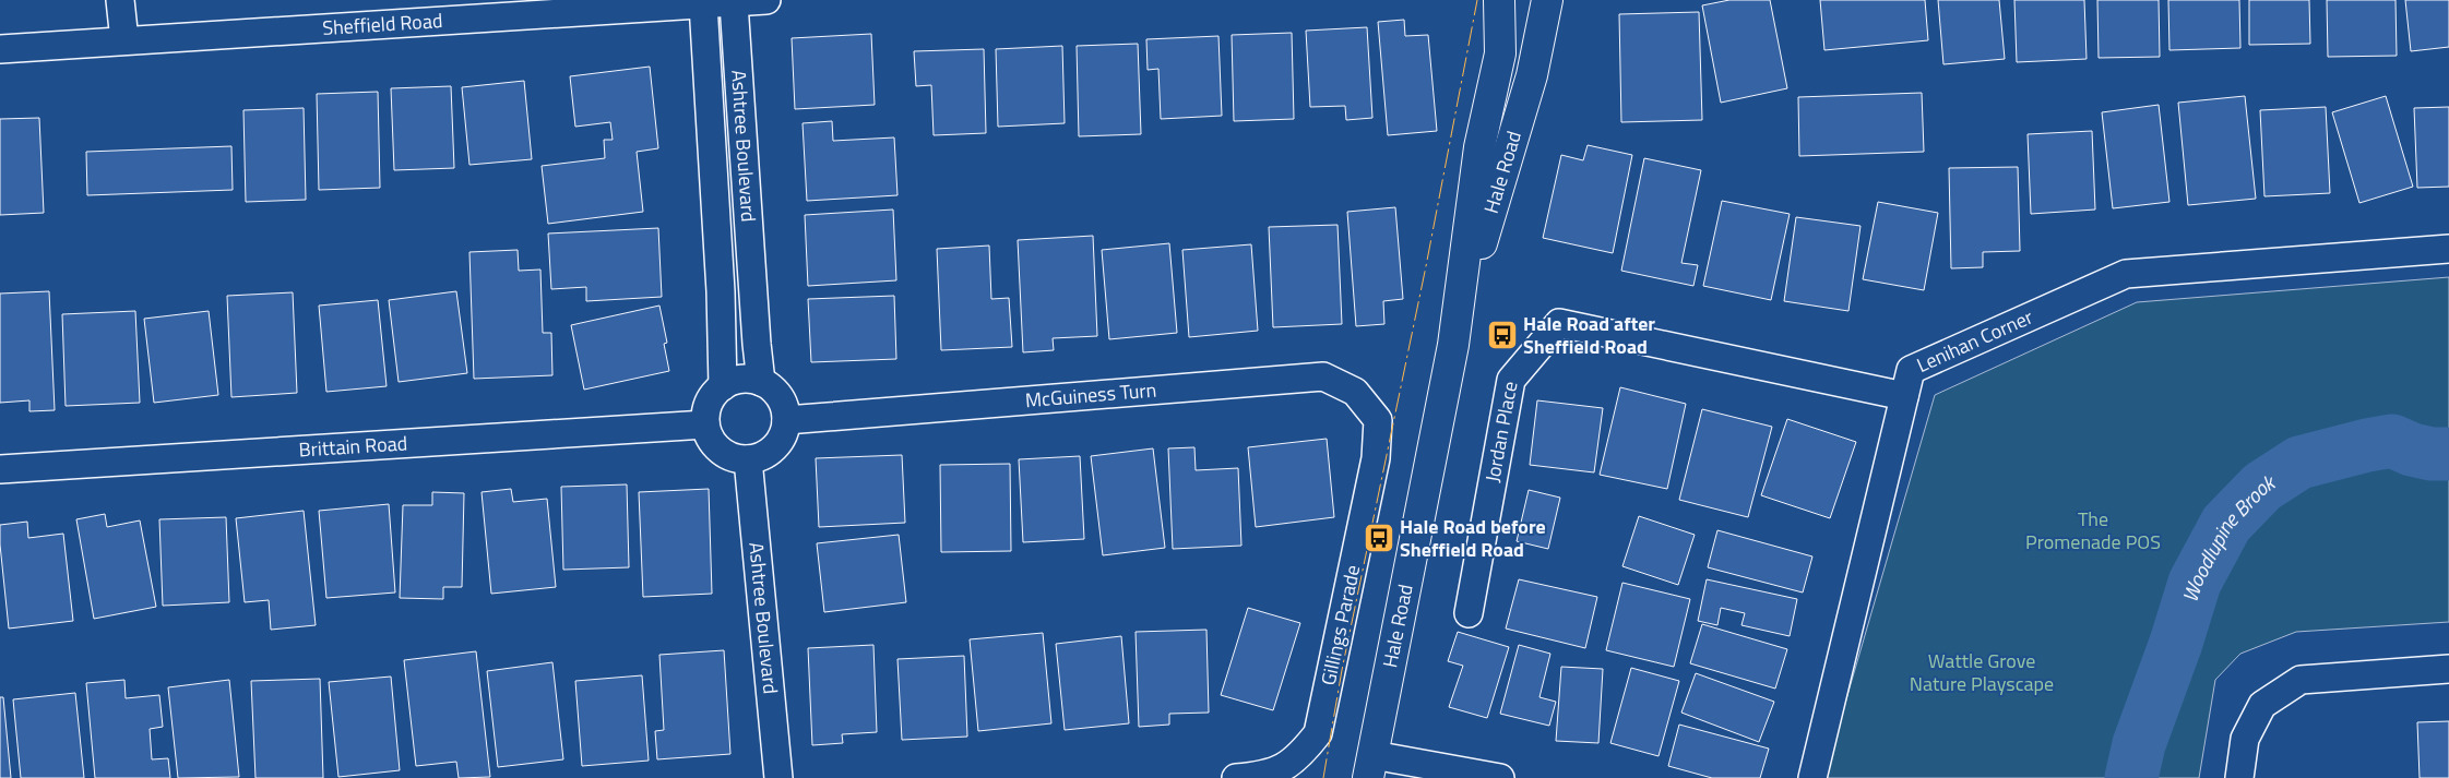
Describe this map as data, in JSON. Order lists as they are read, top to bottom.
{
  "streets": {
    "main road": ["Hale Road"],
    "street": [
      "Sheffield Road",
      "Ashtree Boulevard",
      "Lenihan Corner",
      "McGuiness Turn",
      "Jordan Place",
      "Brittain Road",
      "Gillings Parade"
    ]
  },
  "crossings": [
    ["Sheffield Road", "Ashtree Boulevard"],
    ["Ashtree Boulevard", "McGuiness Turn"],
    ["Ashtree Boulevard", "Brittain Road"],
    ["Lenihan Corner", "Jordan Place"],
    ["McGuiness Turn", "Brittain Road"],
    ["McGuiness Turn", "Gillings Parade"]
  ],
  "water": ["Woodlupine Brook"],
  "parks": ["The Promenade POS", "Wattle Grove Nature Playscape"],
  "places": {
    "bus stop": ["Hale Road after Sheffield Road", "Hale Road before Sheffield Road"]
  }
}
